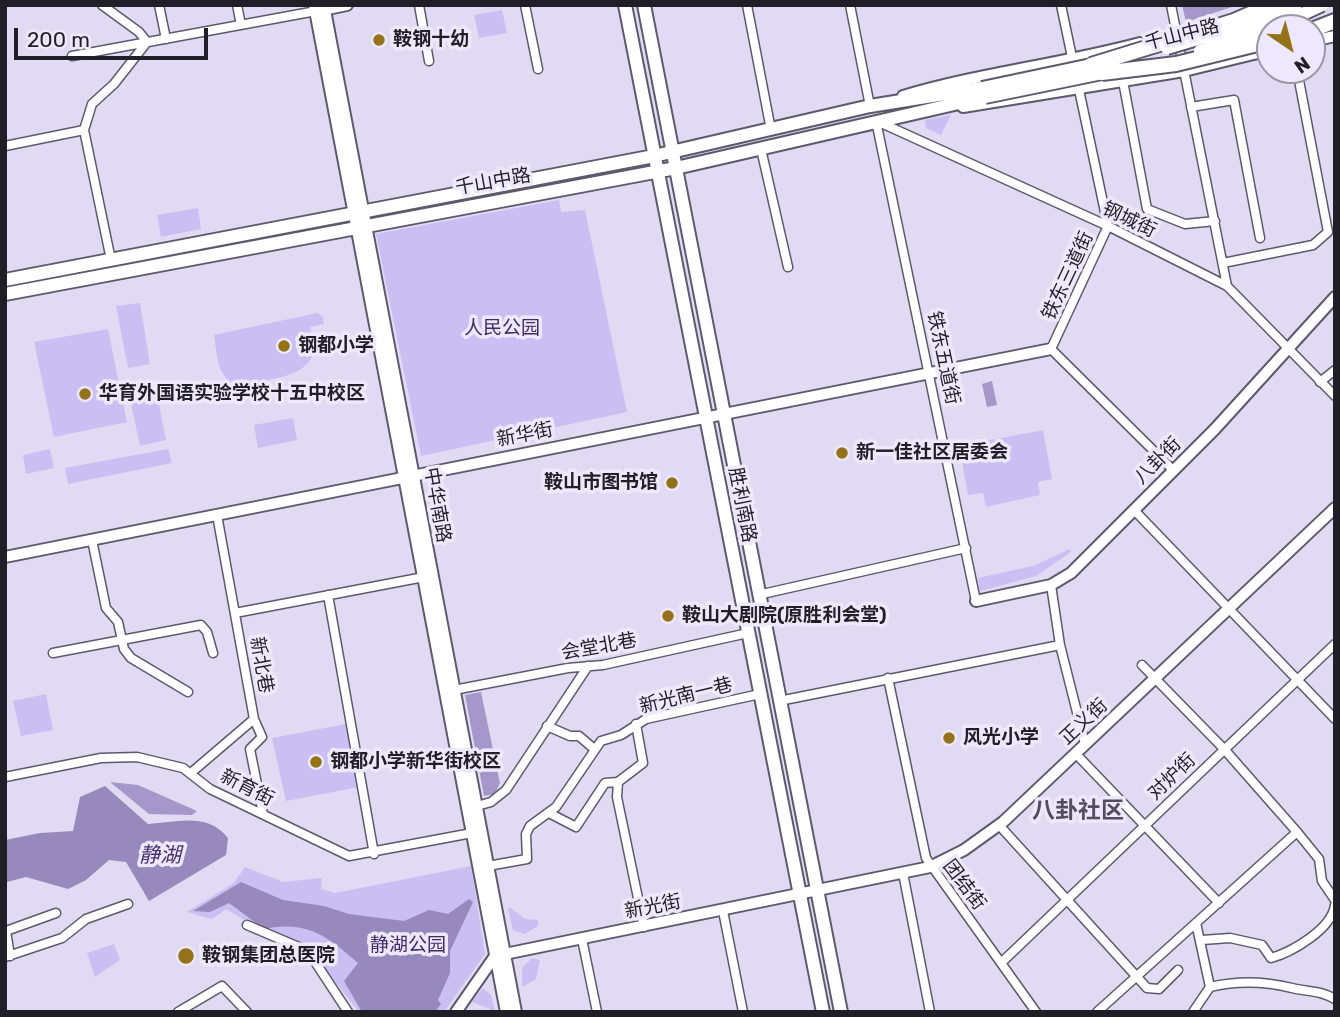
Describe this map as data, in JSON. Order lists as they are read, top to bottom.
{
  "streets": {
    "main road": ["千山中路", "胜利南路"],
    "street": [
      "钢城街",
      "铁东三道街",
      "铁东五道街",
      "新华街",
      "八卦街",
      "中华南路",
      "会堂北巷",
      "新北巷",
      "新光南一巷",
      "正义街",
      "对炉街",
      "新育街",
      "团结街",
      "新光街"
    ]
  },
  "crossings": [
    ["千山中路", "钢城街"],
    ["千山中路", "铁东五道街"],
    ["千山中路", "胜利南路"],
    ["钢城街", "铁东三道街"],
    ["钢城街", "铁东五道街"],
    ["钢城街", "八卦街"],
    ["铁东三道街", "新华街"],
    ["铁东三道街", "八卦街"],
    ["铁东五道街", "新华街"],
    ["铁东五道街", "八卦街"],
    ["新华街", "中华南路"],
    ["新华街", "胜利南路"],
    ["新华街", "新北巷"],
    ["中华南路", "会堂北巷"],
    ["中华南路", "新光街"],
    ["胜利南路", "会堂北巷"],
    ["胜利南路", "新光南一巷"],
    ["胜利南路", "正义街"],
    ["胜利南路", "新光街"],
    ["新北巷", "新育街"],
    ["正义街", "团结街"],
    ["正义街", "新光街"],
    ["对炉街", "团结街"]
  ],
  "districts": ["八卦社区"],
  "water": ["静湖"],
  "parks": ["人民公园", "静湖公园"],
  "places": [
    "鞍钢十幼",
    "钢都小学",
    "华育外国语实验学校十五中校区",
    "新一佳社区居委会",
    "鞍山市图书馆",
    "鞍山大剧院(原胜利会堂)",
    "风光小学",
    "钢都小学新华街校区",
    "鞍钢集团总医院"
  ],
  "scale_bar": "200 m",
  "north": "bottom right"
}
